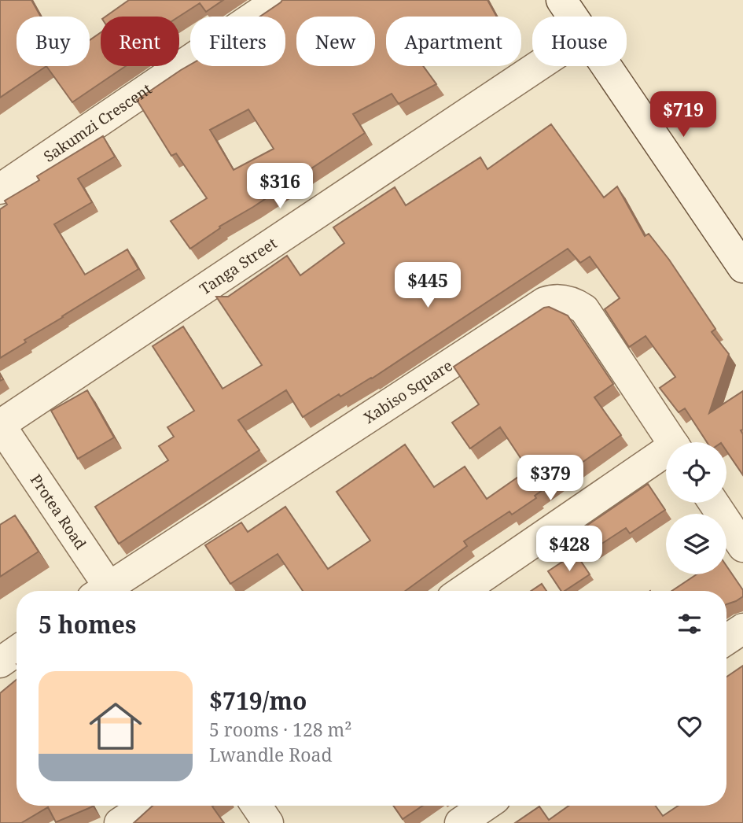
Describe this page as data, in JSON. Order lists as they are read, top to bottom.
{
  "streets": {
    "street": [
      "Sakumzi Crescent",
      "Tanga Street",
      "Xabiso Square",
      "Protea Road"
    ]
  },
  "crossings": [
    ["Tanga Street", "Protea Road"]
  ],
  "page": {
    "chip": [
      "Buy",
      "Rent",
      "Filters",
      "New",
      "Apartment",
      "House"
    ],
    "price": [
      "$719",
      "$316",
      "$445",
      "$379",
      "$428"
    ],
    "heading": "5 homes",
    "list": [
      {
        "name": "$719/mo",
        "note": "5 rooms · 128 m² · Lwandle Road"
      }
    ]
  }
}
